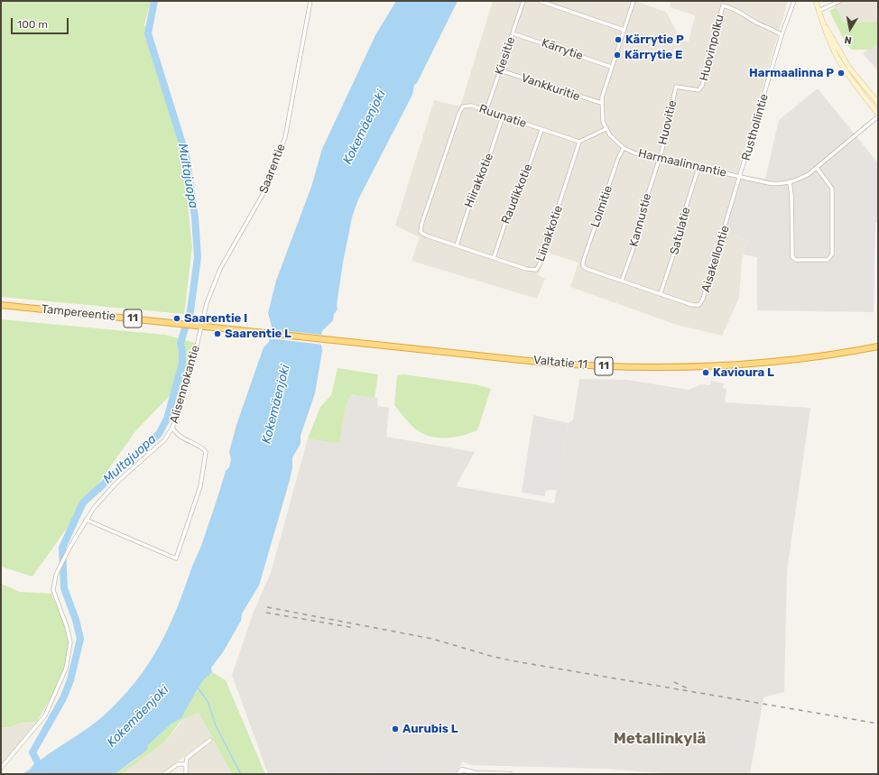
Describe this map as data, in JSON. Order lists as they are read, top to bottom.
{
  "streets": {
    "highway": ["Tampereentie", "11", "Valtatie 11"],
    "street": [
      "Huovinpolku",
      "Kärrytie",
      "Kiesitie",
      "Vankkuritie",
      "Ruunatie",
      "Huovitie",
      "Rusthollintie",
      "Harmaalinnantie",
      "Saarentie",
      "Hiirakkotie",
      "Raudikkotie",
      "Loimitie",
      "Kannustie",
      "Satulatie",
      "Liinakkotie",
      "Aisakellontie",
      "Alisennokantie"
    ]
  },
  "crossings": [
    ["Huovinpolku", "Huovitie"],
    ["Huovinpolku", "Rusthollintie"],
    ["Kärrytie", "Kiesitie"],
    ["Kärrytie", "Harmaalinnantie"],
    ["Kiesitie", "Vankkuritie"],
    ["Kiesitie", "Ruunatie"],
    ["Vankkuritie", "Harmaalinnantie"],
    ["Ruunatie", "Hiirakkotie"],
    ["Ruunatie", "Raudikkotie"],
    ["Ruunatie", "Liinakkotie"],
    ["Huovitie", "Harmaalinnantie"],
    ["Huovitie", "Kannustie"],
    ["Rusthollintie", "Harmaalinnantie"],
    ["Rusthollintie", "Aisakellontie"],
    ["Harmaalinnantie", "Loimitie"],
    ["Harmaalinnantie", "Kannustie"],
    ["Harmaalinnantie", "Satulatie"],
    ["Harmaalinnantie", "Aisakellontie"],
    ["Saarentie", "Tampereentie"],
    ["Saarentie", "Alisennokantie"],
    ["Hiirakkotie", "Liinakkotie"],
    ["Raudikkotie", "Liinakkotie"],
    ["Loimitie", "Aisakellontie"],
    ["Kannustie", "Aisakellontie"],
    ["Satulatie", "Aisakellontie"],
    ["Tampereentie", "Valtatie 11"],
    ["Tampereentie", "Alisennokantie"]
  ],
  "districts": ["Metallinkylä"],
  "water": ["Kokemäenjoki", "Multajuopa"],
  "places": [
    "Kärrytie P",
    "Kärrytie E",
    "Harmaalinna P",
    "Saarentie I",
    "Saarentie L",
    "Kavioura L",
    "Aurubis L"
  ],
  "scale_bar": "100 m",
  "north": "bottom"
}
